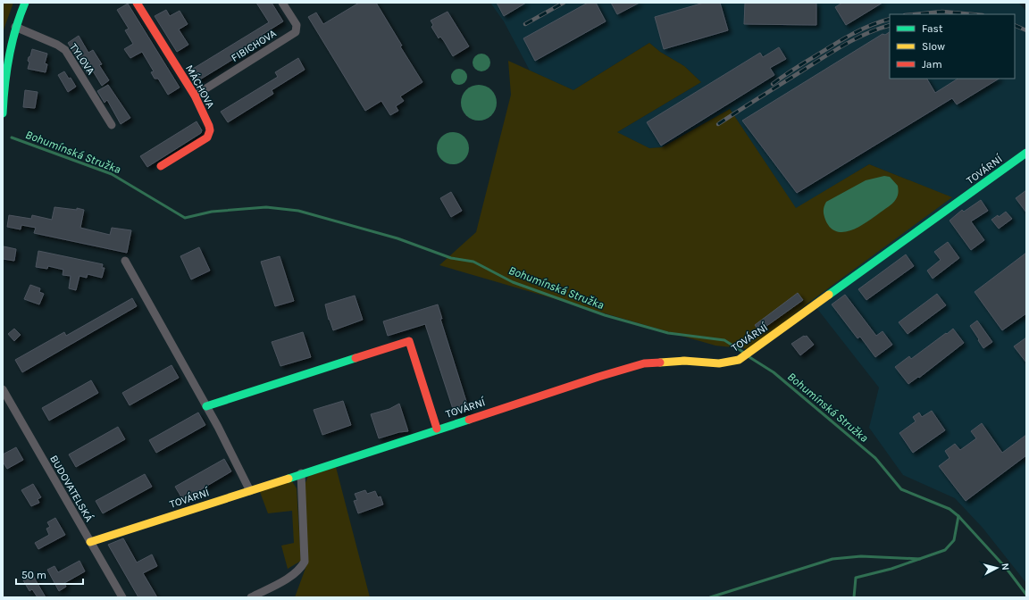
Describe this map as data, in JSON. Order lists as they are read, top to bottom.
{
  "streets": {
    "street": [
      "FIBICHOVA",
      "TYLOVA",
      "MÁCHOVA",
      "TOVÁRNÍ",
      "BUDOVATELSKÁ"
    ]
  },
  "crossings": [
    ["FIBICHOVA", "MÁCHOVA"],
    ["TOVÁRNÍ", "BUDOVATELSKÁ"]
  ],
  "water": ["Bohumínská Stružka"],
  "legend": ["Fast", "Slow", "Jam"],
  "scale_bar": "50 m",
  "north": "right"
}
